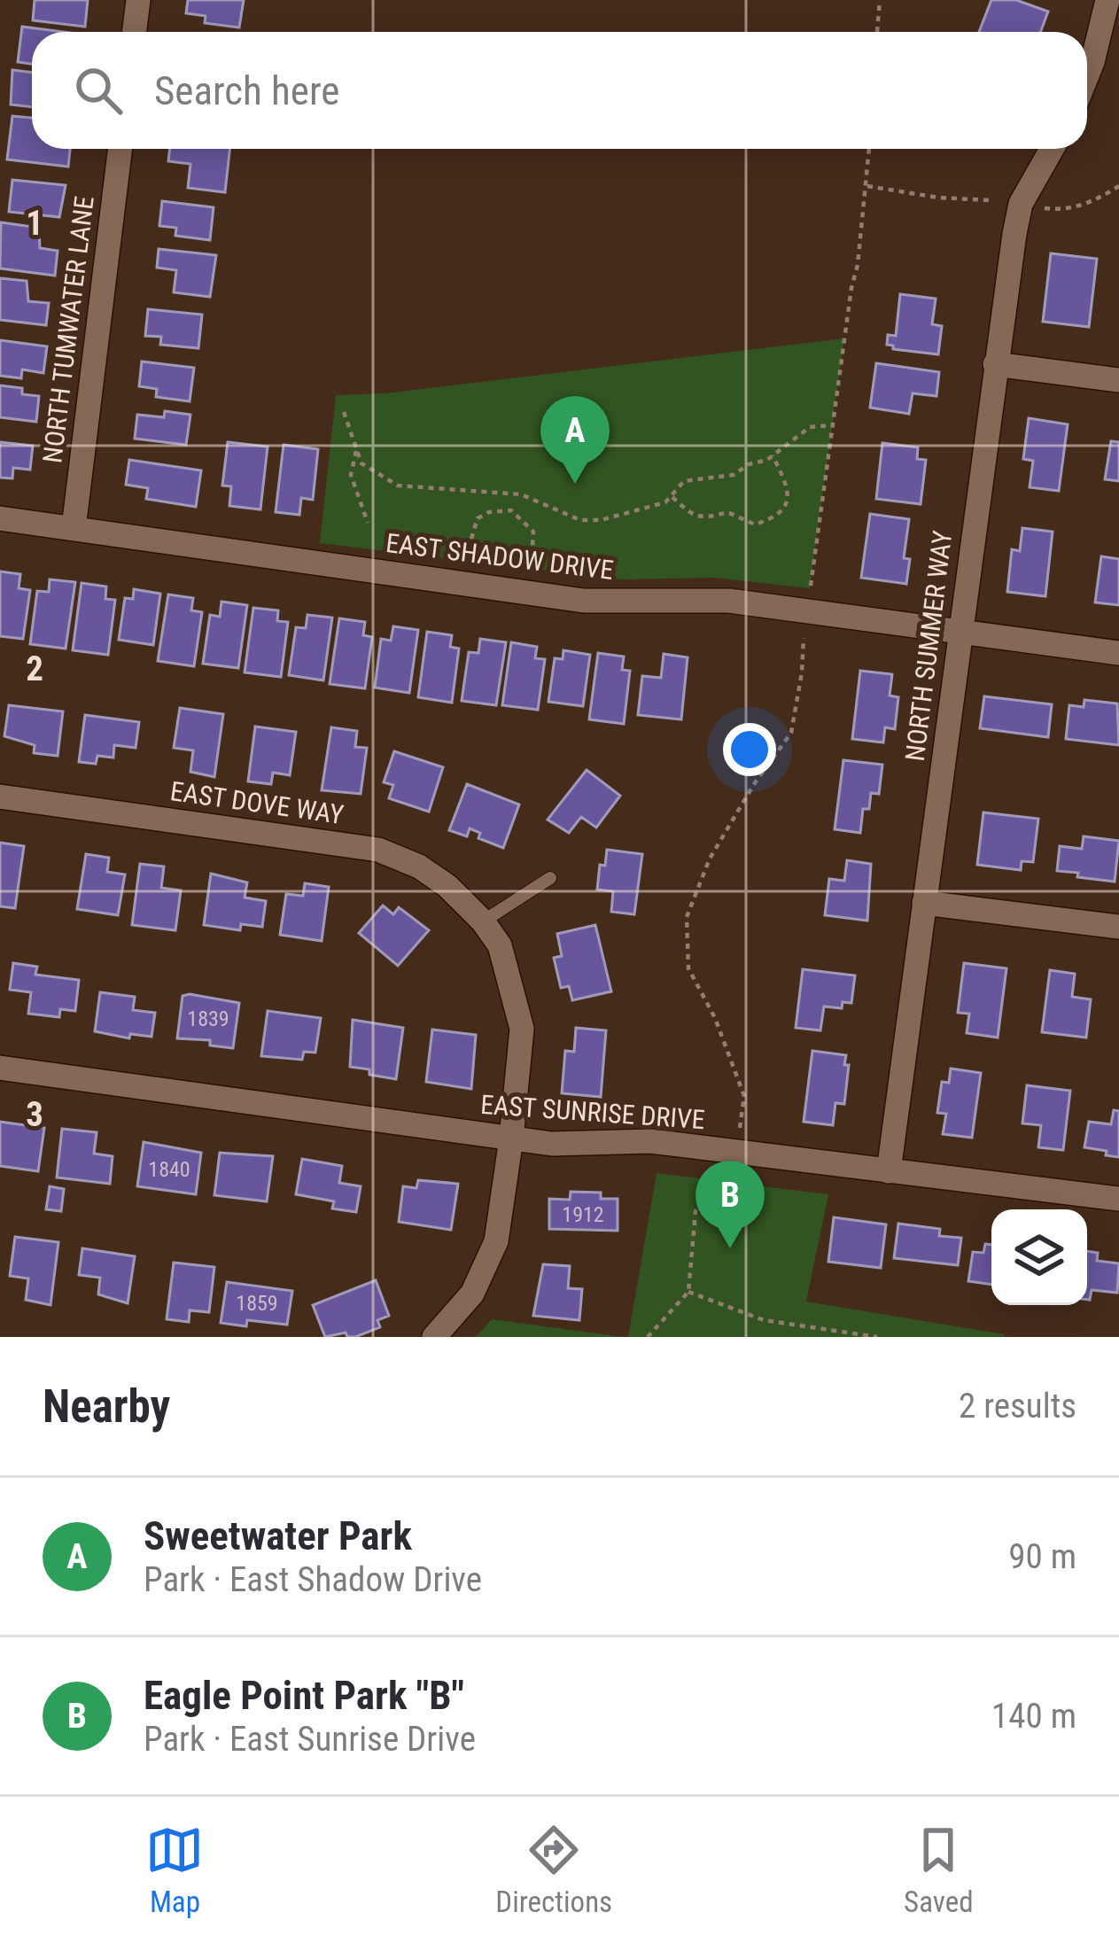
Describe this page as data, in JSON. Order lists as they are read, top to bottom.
{
  "streets": {
    "street": [
      "NORTH TUMWATER LANE",
      "EAST SHADOW DRIVE",
      "NORTH SUMMER WAY",
      "EAST DOVE WAY",
      "EAST SUNRISE DRIVE"
    ]
  },
  "crossings": [
    ["NORTH TUMWATER LANE", "EAST SHADOW DRIVE"],
    ["EAST SHADOW DRIVE", "NORTH SUMMER WAY"],
    ["NORTH SUMMER WAY", "EAST SUNRISE DRIVE"],
    ["EAST DOVE WAY", "EAST SUNRISE DRIVE"]
  ],
  "house_numbers": [
    "1839",
    "1840",
    "1912",
    "1859"
  ],
  "page": {
    "search": "Search here",
    "pins": ["A", "B"],
    "heading": ["Nearby", "2 results"],
    "list": [
      {
        "mark": "A",
        "name": "Sweetwater Park",
        "note": "Park · East Shadow Drive",
        "value": "90 m"
      },
      {
        "mark": "B",
        "name": "Eagle Point Park \"B\"",
        "note": "Park · East Sunrise Drive",
        "value": "140 m"
      }
    ],
    "nav": ["Map", "Directions", "Saved"]
  },
  "grid": {
    "rows": ["1", "2", "3"]
  }
}
